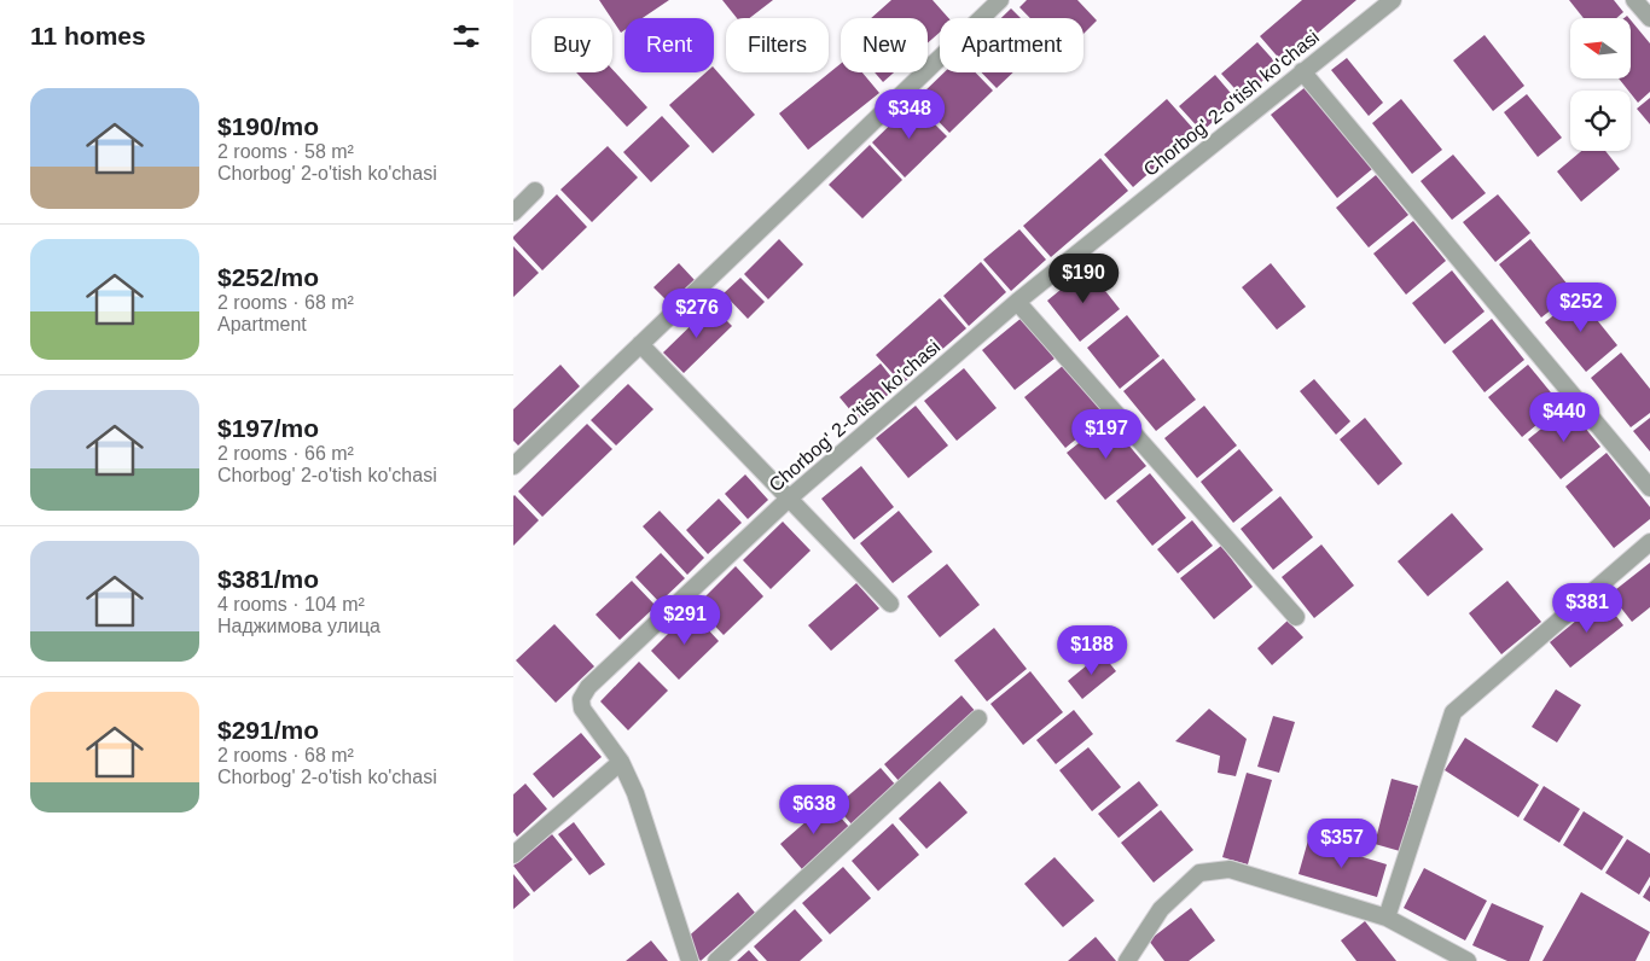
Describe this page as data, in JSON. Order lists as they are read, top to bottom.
{
  "streets": {
    "street": ["Chorbog' 2-o'tish ko'chasi"]
  },
  "north": "left",
  "page": {
    "heading": "11 homes",
    "chip": [
      "Buy",
      "Rent",
      "Filters",
      "New",
      "Apartment"
    ],
    "list": [
      {
        "name": "$190/mo",
        "note": "2 rooms · 58 m² · Chorbog' 2-o'tish ko'chasi"
      },
      {
        "name": "$252/mo",
        "note": "2 rooms · 68 m² · Apartment"
      },
      {
        "name": "$197/mo",
        "note": "2 rooms · 66 m² · Chorbog' 2-o'tish ko'chasi"
      },
      {
        "name": "$381/mo",
        "note": "4 rooms · 104 m² · Наджимова улица"
      },
      {
        "name": "$291/mo",
        "note": "2 rooms · 68 m² · Chorbog' 2-o'tish ko'chasi"
      }
    ],
    "price": [
      "$348",
      "$190",
      "$252",
      "$276",
      "$440",
      "$197",
      "$381",
      "$291",
      "$188",
      "$638",
      "$357"
    ]
  }
}
